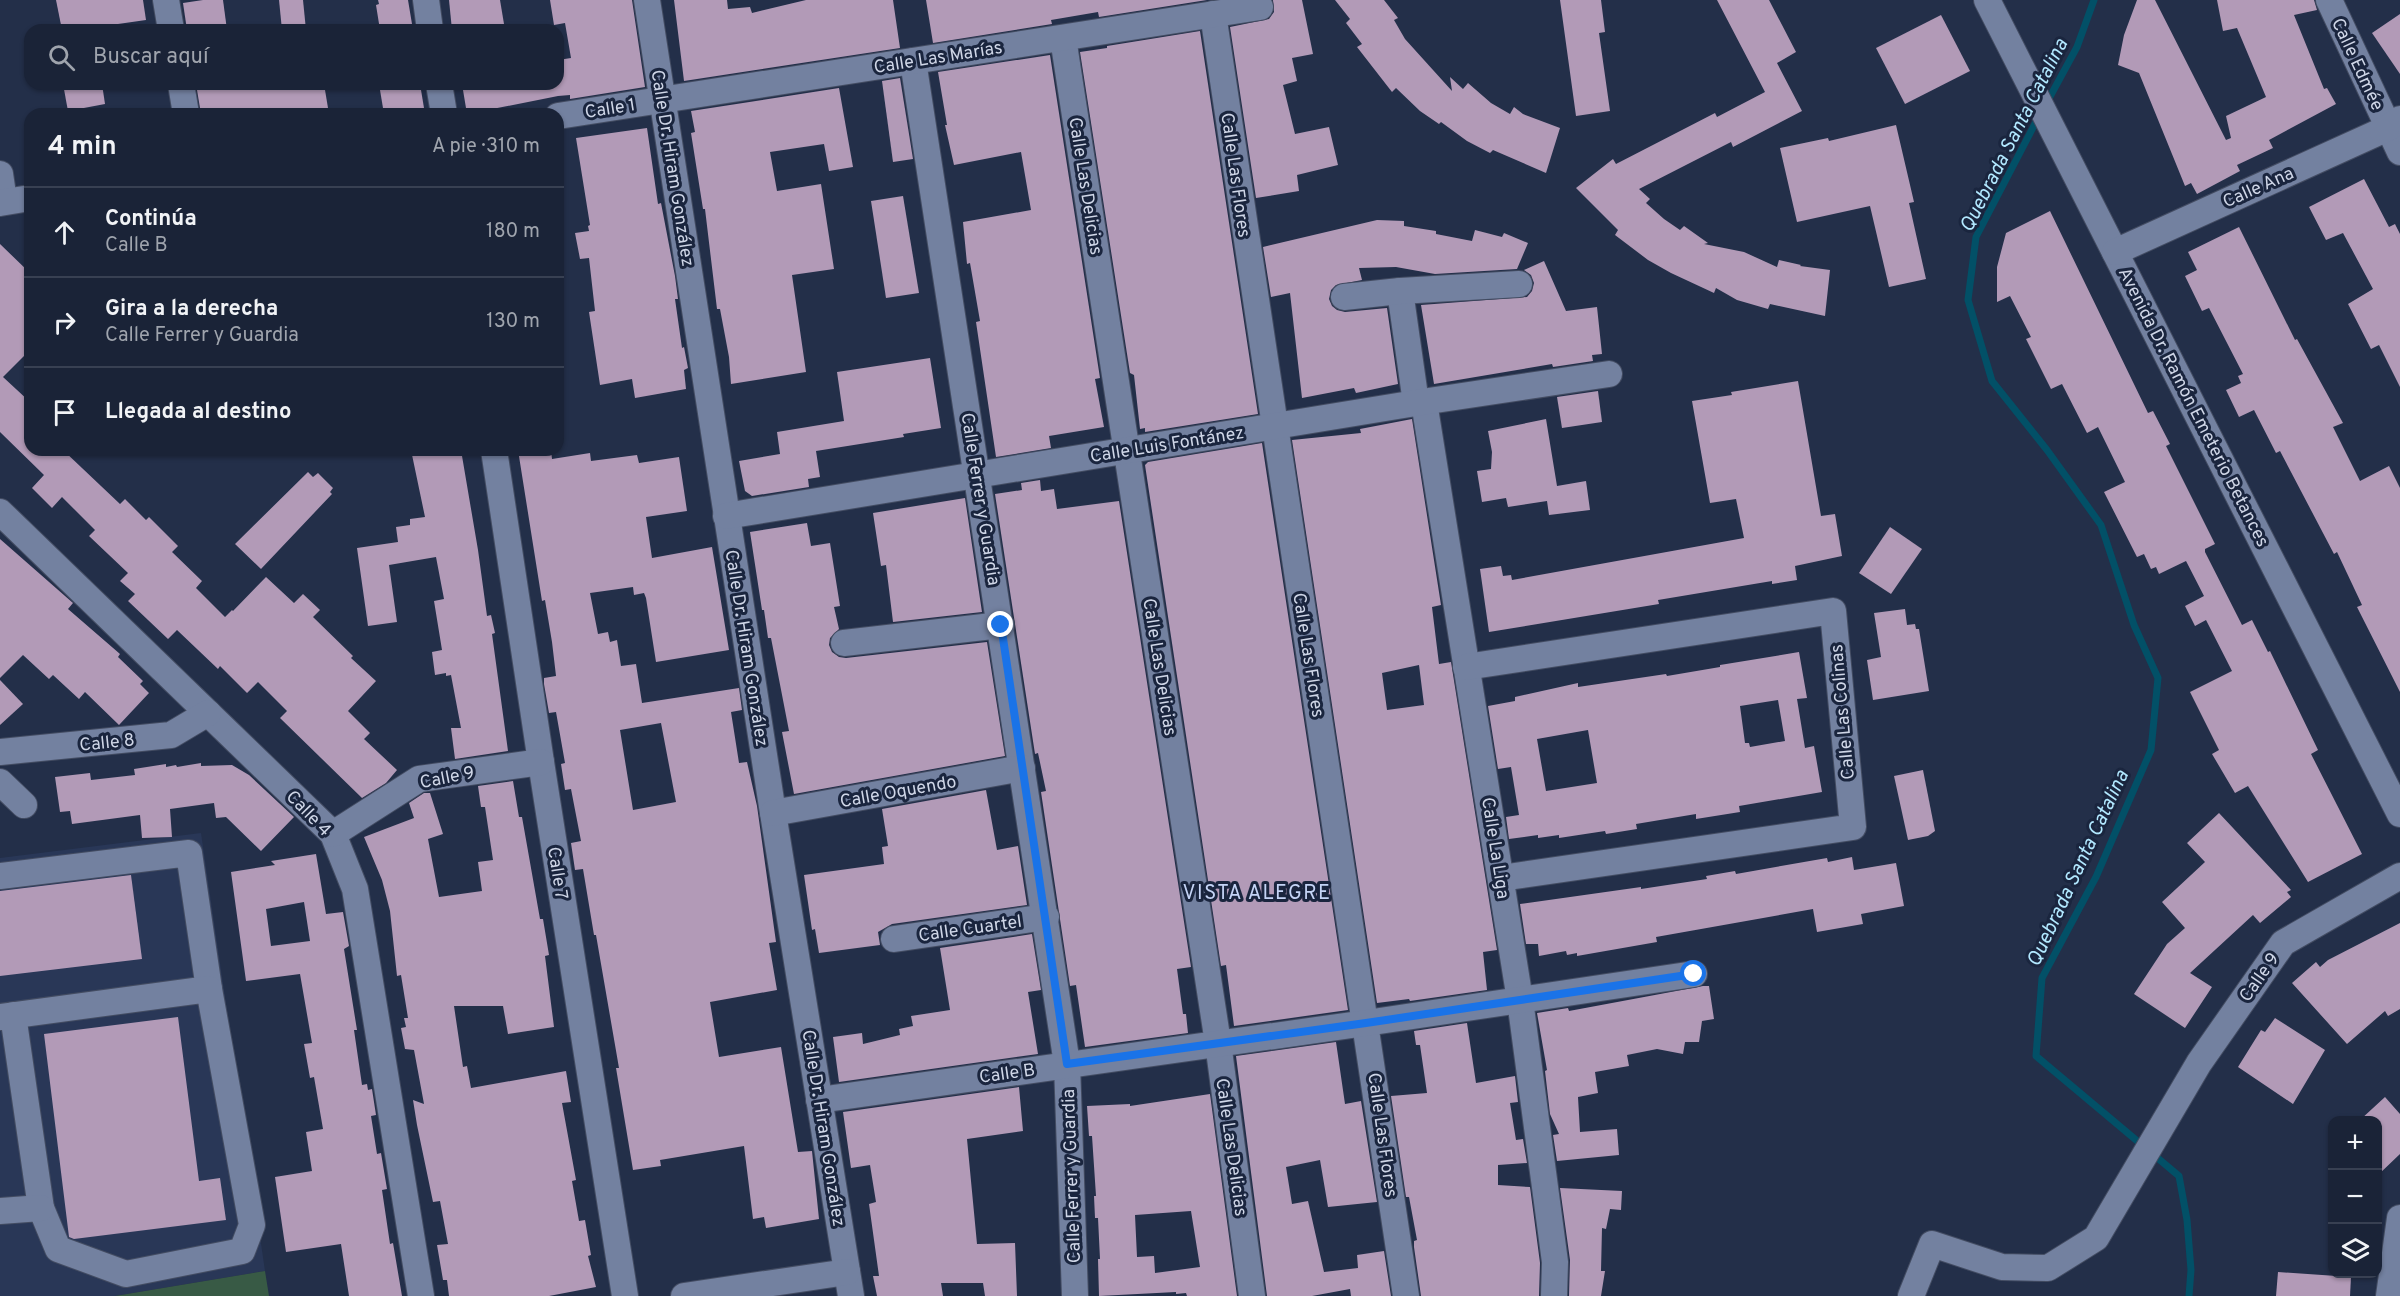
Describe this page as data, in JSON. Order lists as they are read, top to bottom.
{
  "streets": {
    "street": [
      "Calle Las Marías",
      "Calle Edmée",
      "Calle 1",
      "Calle Dr. Hiram González",
      "Calle Las Flores",
      "Calle Las Delicias",
      "Calle Ana",
      "Avenida Dr. Ramón Emeterio Betances",
      "Calle Luis Fontánez",
      "Calle Ferrer y Guardia",
      "Calle Las Colinas",
      "Calle 8",
      "Calle 9",
      "Calle Oquendo",
      "Calle 4",
      "Calle La Liga",
      "Calle 7",
      "Calle Cuartel",
      "Calle B"
    ]
  },
  "crossings": [
    ["Calle Las Marías", "Calle 1"],
    ["Calle Las Marías", "Calle Dr. Hiram González"],
    ["Calle Las Marías", "Calle Las Flores"],
    ["Calle Las Marías", "Calle Las Delicias"],
    ["Calle Las Marías", "Calle Ferrer y Guardia"],
    ["Calle Edmée", "Calle Ana"],
    ["Calle 1", "Calle Dr. Hiram González"],
    ["Calle Dr. Hiram González", "Calle Luis Fontánez"],
    ["Calle Dr. Hiram González", "Calle Oquendo"],
    ["Calle Dr. Hiram González", "Calle B"],
    ["Calle Las Flores", "Calle Luis Fontánez"],
    ["Calle Las Flores", "Calle B"],
    ["Calle Las Delicias", "Calle Luis Fontánez"],
    ["Calle Las Delicias", "Calle B"],
    ["Calle Ana", "Avenida Dr. Ramón Emeterio Betances"],
    ["Calle Luis Fontánez", "Calle Ferrer y Guardia"],
    ["Calle Luis Fontánez", "Calle La Liga"],
    ["Calle Ferrer y Guardia", "Calle Oquendo"],
    ["Calle Ferrer y Guardia", "Calle Cuartel"],
    ["Calle Ferrer y Guardia", "Calle B"],
    ["Calle Las Colinas", "Calle La Liga"],
    ["Calle 8", "Calle 4"],
    ["Calle 9", "Calle 4"],
    ["Calle 9", "Calle 7"],
    ["Calle La Liga", "Calle B"]
  ],
  "districts": ["VISTA ALEGRE"],
  "water": ["Quebrada Santa Catalina"],
  "page": {
    "search": "Buscar aquí",
    "heading": ["4 min", "A pie · 310 m"],
    "list": [
      ["Continúa", "Calle B", "180 m"],
      ["Gira a la derecha", "Calle Ferrer y Guardia", "130 m"],
      "Llegada al destino"
    ],
    "map_buttons": ["+", "−"]
  }
}
